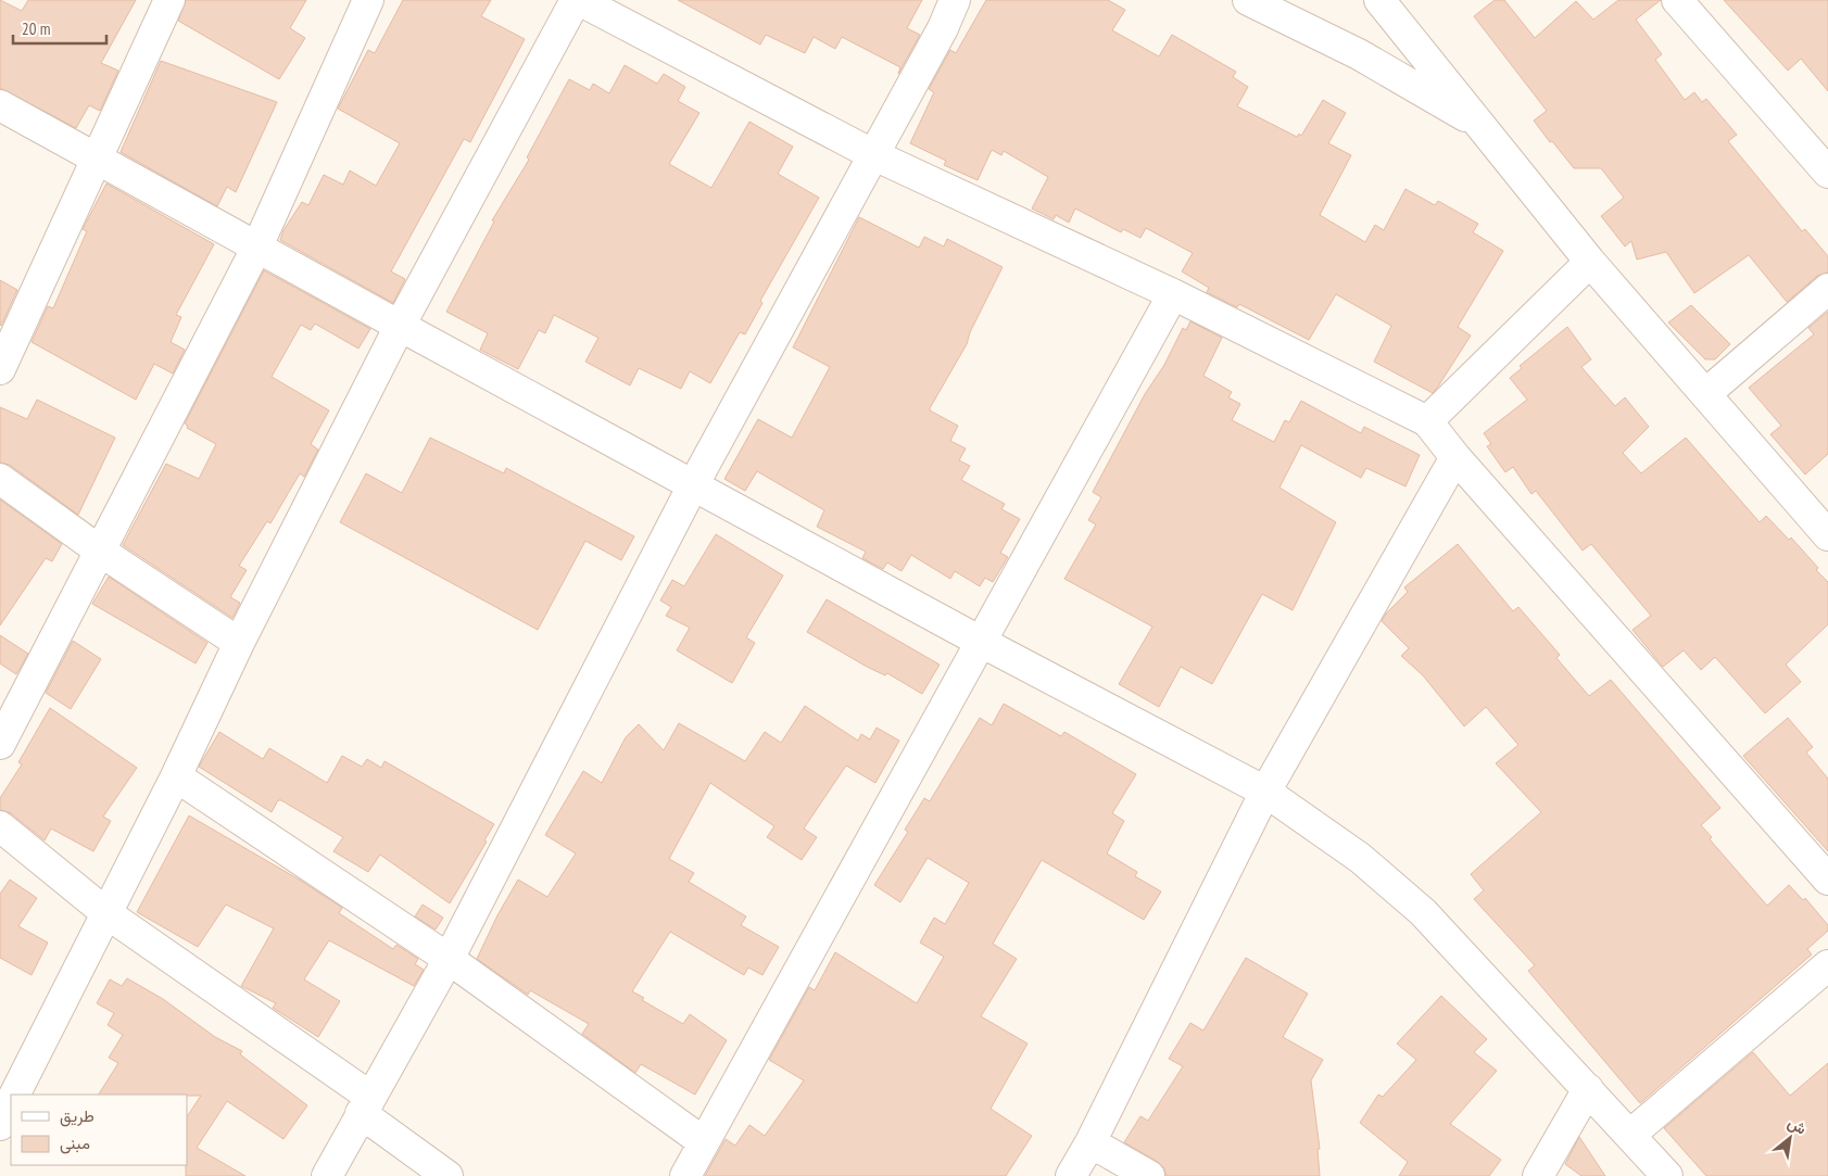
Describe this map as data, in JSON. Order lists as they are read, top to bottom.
{
  "legend": ["طريق", "مبنى"],
  "scale_bar": "20 m",
  "north": "top right"
}
